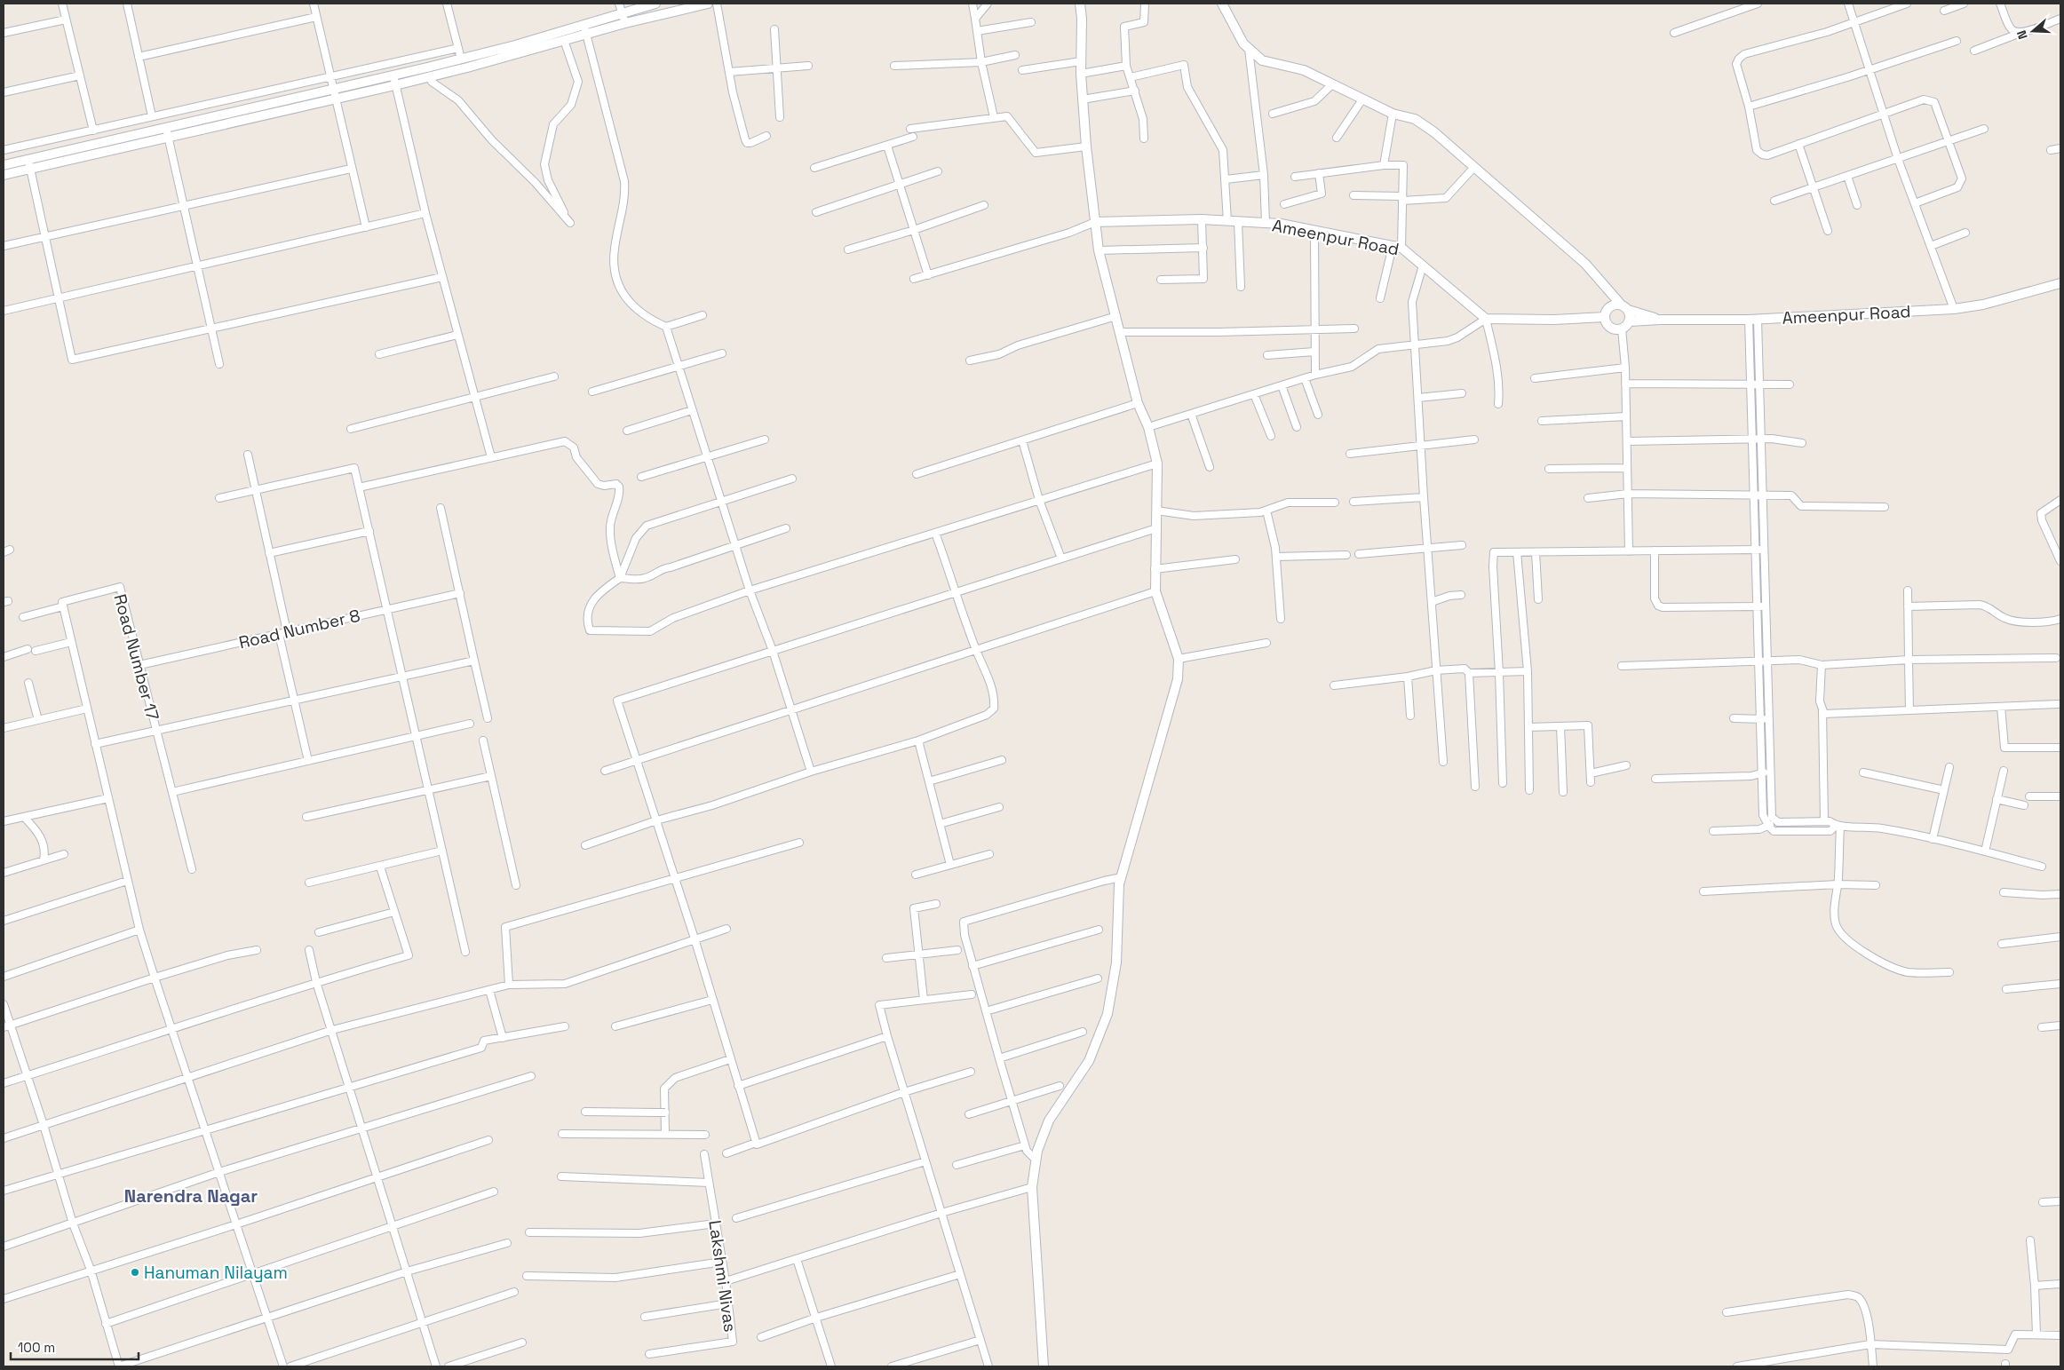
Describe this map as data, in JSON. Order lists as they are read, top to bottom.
{
  "streets": {
    "street": [
      "Ameenpur Road",
      "Road Number 8",
      "Road Number 17",
      "Lakshmi Nivas"
    ]
  },
  "crossings": [
    ["Road Number 8", "Road Number 17"]
  ],
  "districts": ["Narendra Nagar"],
  "places": ["Hanuman Nilayam"],
  "scale_bar": "100 m",
  "north": "left"
}
